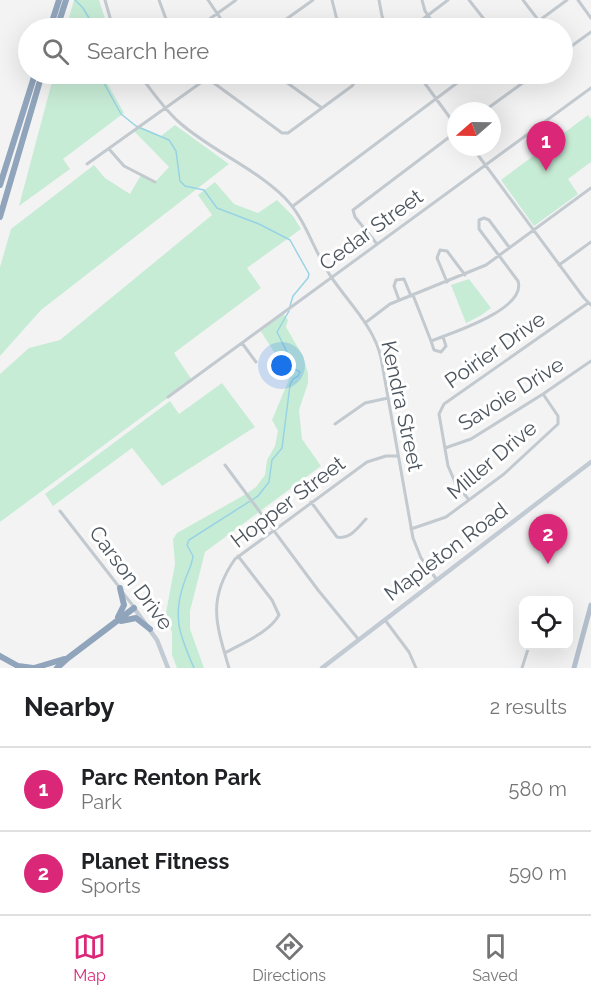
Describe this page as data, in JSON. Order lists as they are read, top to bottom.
{
  "streets": {
    "main road": ["Mapleton Road", "Carson Drive"],
    "street": [
      "Cedar Street",
      "Poirier Drive",
      "Savoie Drive",
      "Kendra Street",
      "Miller Drive",
      "Hopper Street"
    ]
  },
  "crossings": [
    ["Cedar Street", "Kendra Street"],
    ["Poirier Drive", "Savoie Drive"],
    ["Poirier Drive", "Miller Drive"],
    ["Savoie Drive", "Miller Drive"],
    ["Kendra Street", "Miller Drive"],
    ["Kendra Street", "Hopper Street"],
    ["Kendra Street", "Mapleton Road"]
  ],
  "north": "left",
  "page": {
    "search": "Search here",
    "pins": ["1", "2"],
    "heading": ["Nearby", "2 results"],
    "list": [
      {
        "mark": "1",
        "name": "Parc Renton Park",
        "note": "Park",
        "value": "580 m"
      },
      {
        "mark": "2",
        "name": "Planet Fitness",
        "note": "Sports",
        "value": "590 m"
      }
    ],
    "nav": ["Map", "Directions", "Saved"]
  }
}
